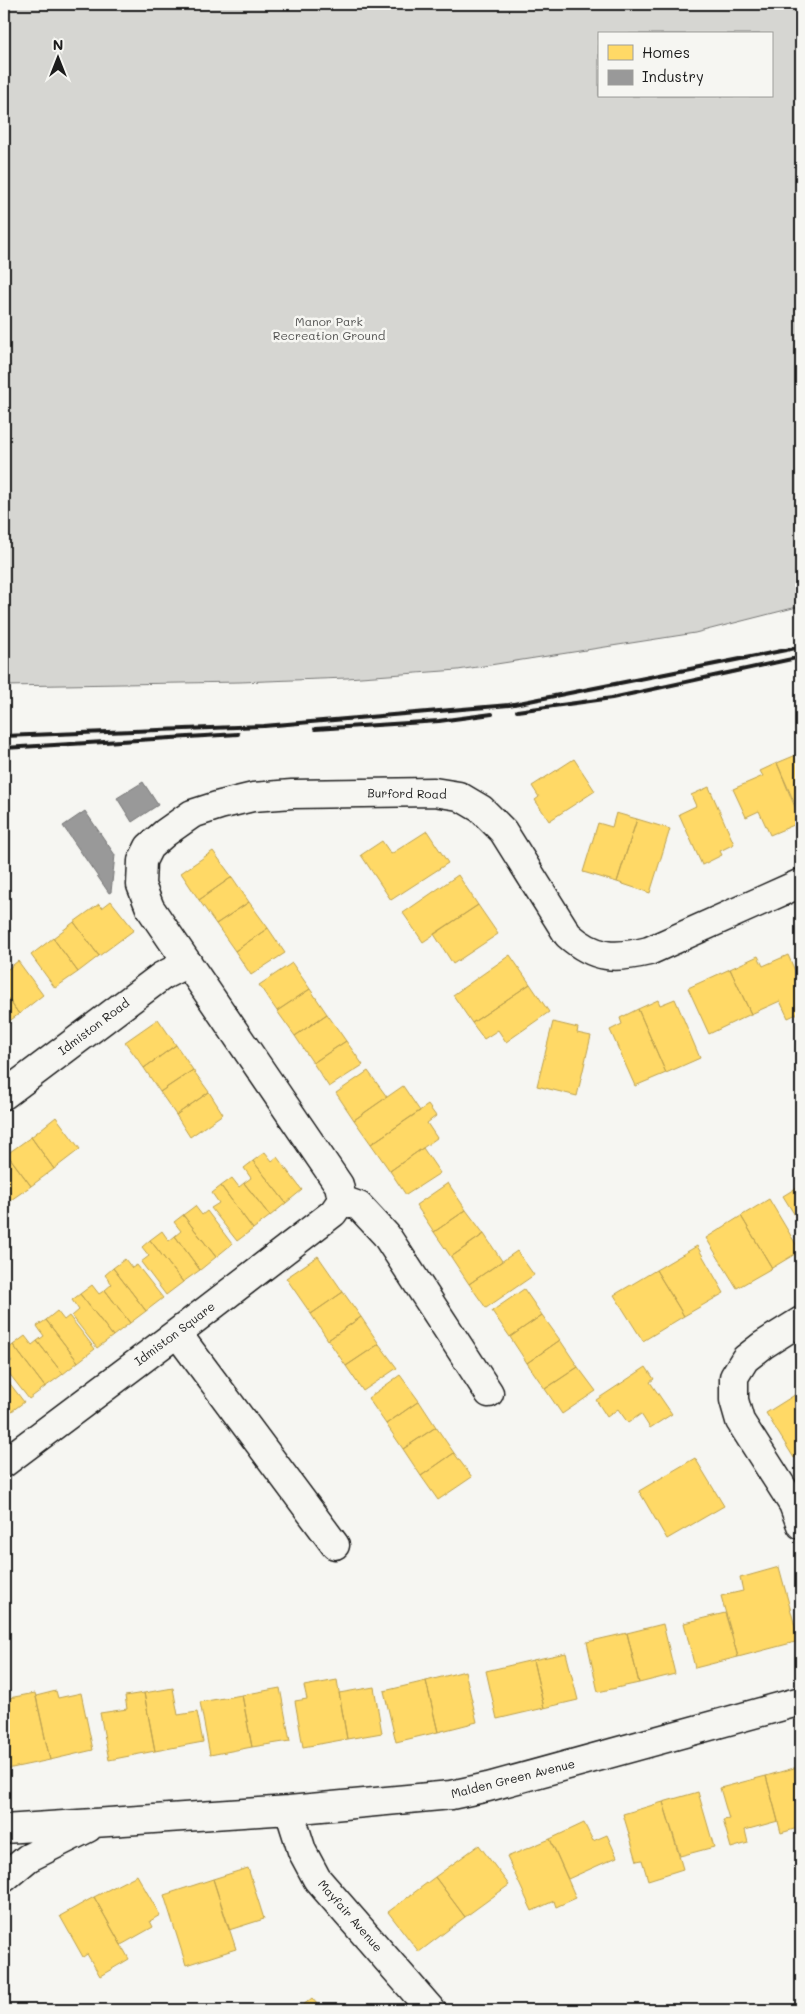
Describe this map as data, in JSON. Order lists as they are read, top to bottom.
{
  "streets": {
    "street": [
      "Burford Road",
      "Idmiston Road",
      "Idmiston Square",
      "Malden Green Avenue",
      "Mayfair Avenue"
    ]
  },
  "crossings": [
    ["Burford Road", "Idmiston Road"],
    ["Burford Road", "Idmiston Square"],
    ["Malden Green Avenue", "Mayfair Avenue"]
  ],
  "parks": ["Manor Park Recreation Ground"],
  "legend": ["Homes", "Industry"],
  "north": "top"
}
